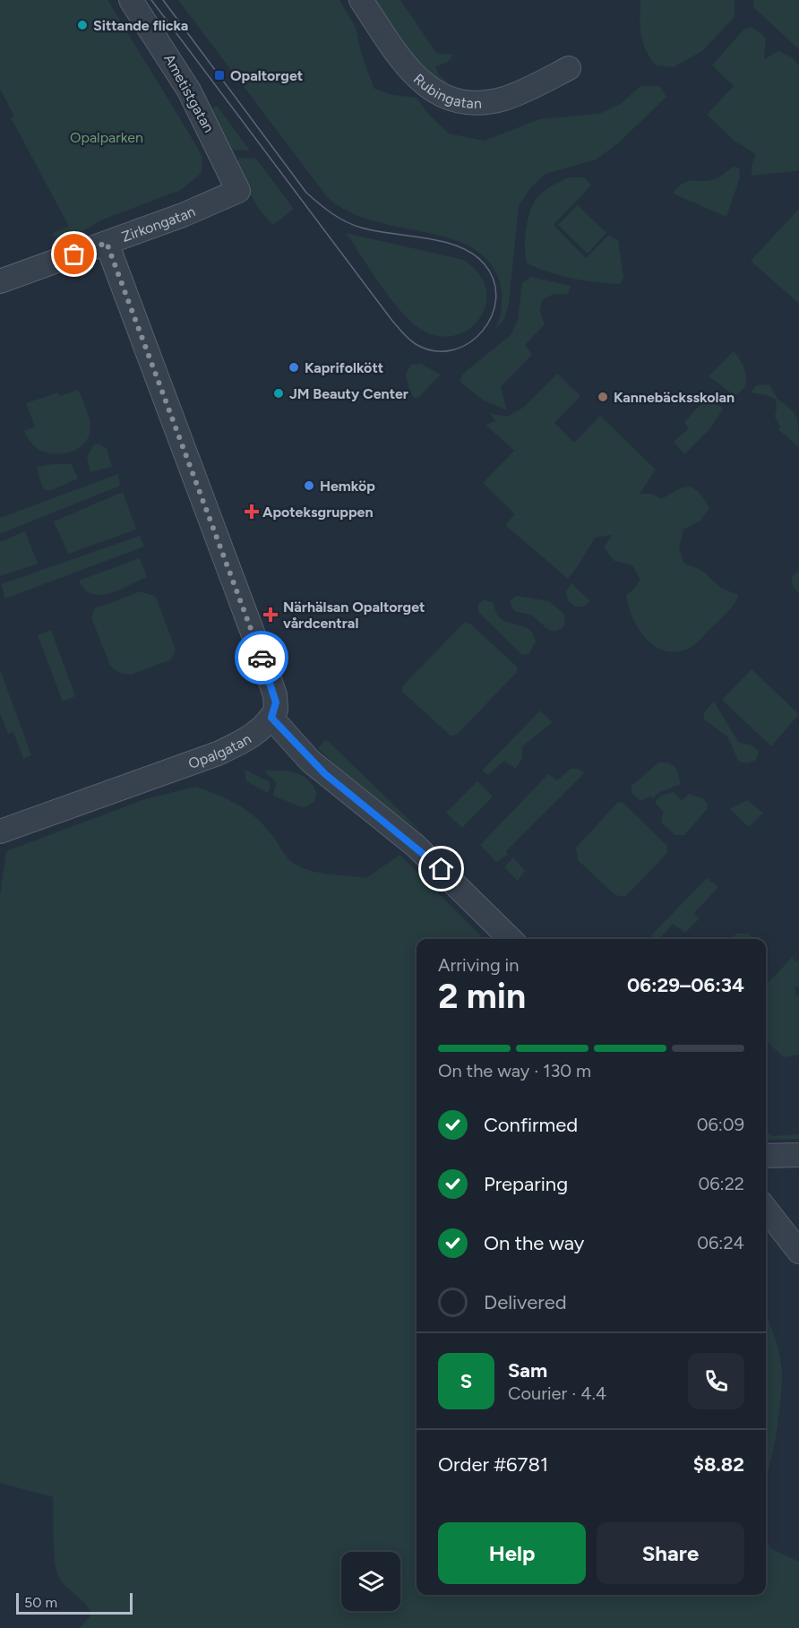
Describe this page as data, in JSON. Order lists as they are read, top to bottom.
{
  "streets": {
    "street": [
      "Rubingatan",
      "Ametistgatan",
      "Zirkongatan",
      "Opalgatan"
    ]
  },
  "crossings": [
    ["Ametistgatan", "Zirkongatan"],
    ["Zirkongatan", "Opalgatan"]
  ],
  "parks": ["Opalparken"],
  "places": {
    "other": [
      "Sittande flicka",
      "Kaprifolkött",
      "JM Beauty Center",
      "Kannebäcksskolan",
      "Hemköp"
    ],
    "transit": ["Opaltorget"],
    "health": ["Apoteksgruppen", "Närhälsan Opaltorget vårdcentral"]
  },
  "scale_bar": "50 m",
  "page": {
    "heading": ["2 min", "Arriving in", "06:29–06:34"],
    "panel": [
      "Sam",
      "Courier · 4.4",
      "Order #6781",
      "$8.82"
    ],
    "bar": "On the way · 130 m",
    "list": [
      ["Confirmed", "06:09"],
      ["Preparing", "06:22"],
      ["On the way", "06:24"],
      "Delivered"
    ],
    "round": "S",
    "buttons": ["Help", "Share"],
    "scale": "50 m"
  }
}
